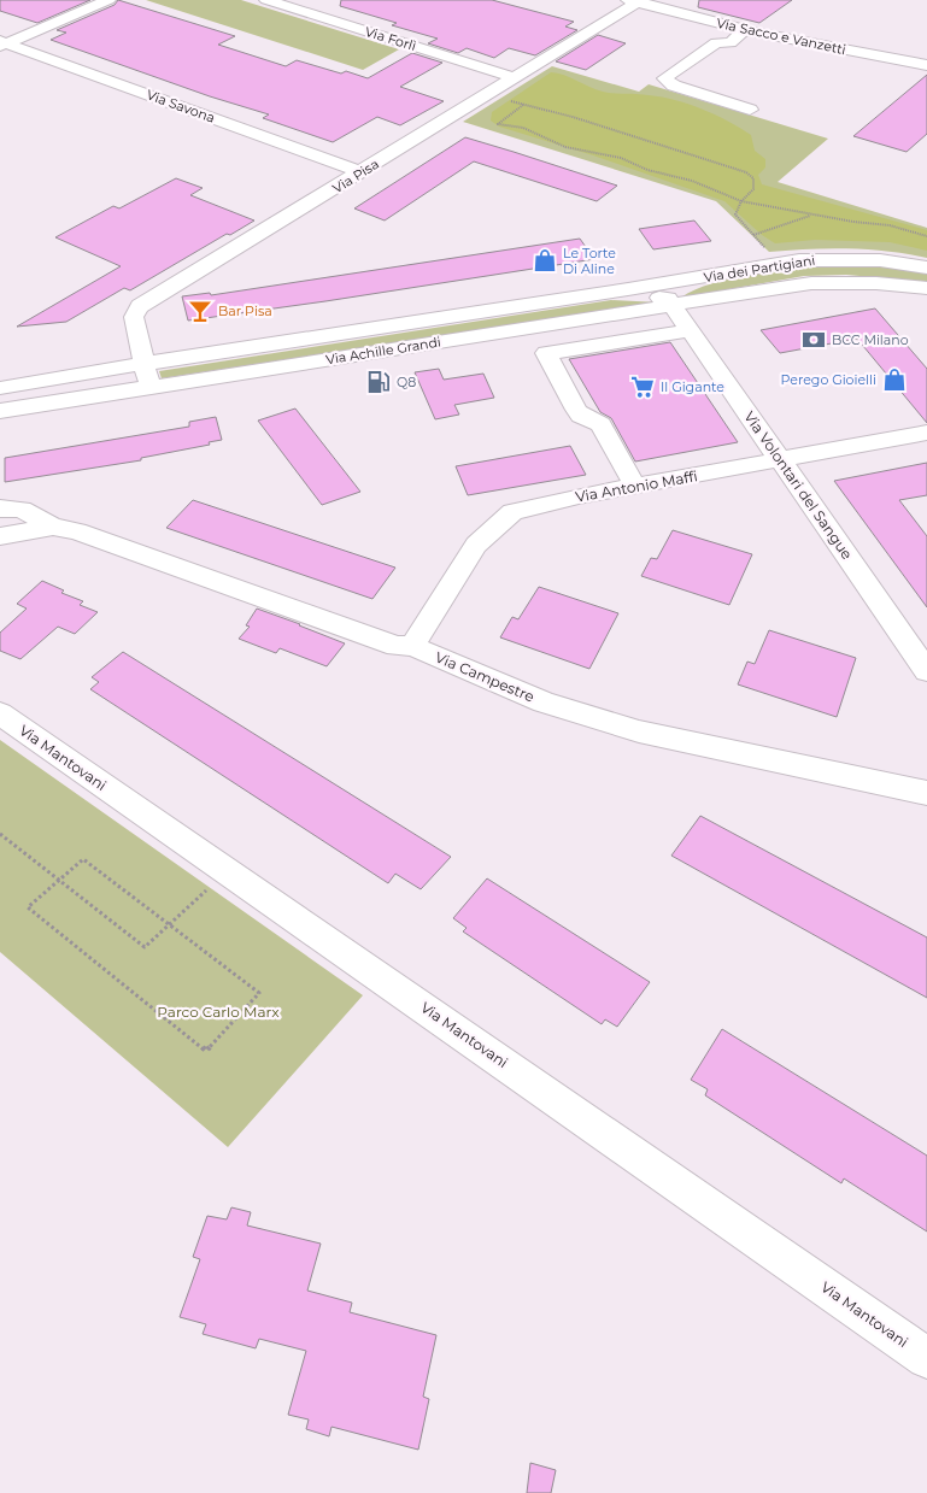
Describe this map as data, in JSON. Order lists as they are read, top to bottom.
{
  "streets": {
    "street": [
      "Via Sacco e Vanzetti",
      "Via Forlì",
      "Via Savona",
      "Via Pisa",
      "Via dei Partigiani",
      "Via Achille Grandi",
      "Via Volontari del Sangue",
      "Via Antonio Maffi",
      "Via Campestre",
      "Via Mantovani"
    ]
  },
  "crossings": [
    ["Via Sacco e Vanzetti", "Via Pisa"],
    ["Via Forlì", "Via Pisa"],
    ["Via Savona", "Via Pisa"],
    ["Via Pisa", "Via Achille Grandi"],
    ["Via dei Partigiani", "Via Achille Grandi"],
    ["Via dei Partigiani", "Via Volontari del Sangue"],
    ["Via Achille Grandi", "Via Volontari del Sangue"],
    ["Via Volontari del Sangue", "Via Antonio Maffi"],
    ["Via Antonio Maffi", "Via Campestre"]
  ],
  "parks": ["Parco Carlo Marx"],
  "places": {
    "shop": ["Le Torte Di Aline", "Perego Gioielli"],
    "bar": ["Bar Pisa"],
    "bank": ["BCC Milano"],
    "fuel station": ["Q8"],
    "supermarket": ["Il Gigante"]
  }
}
